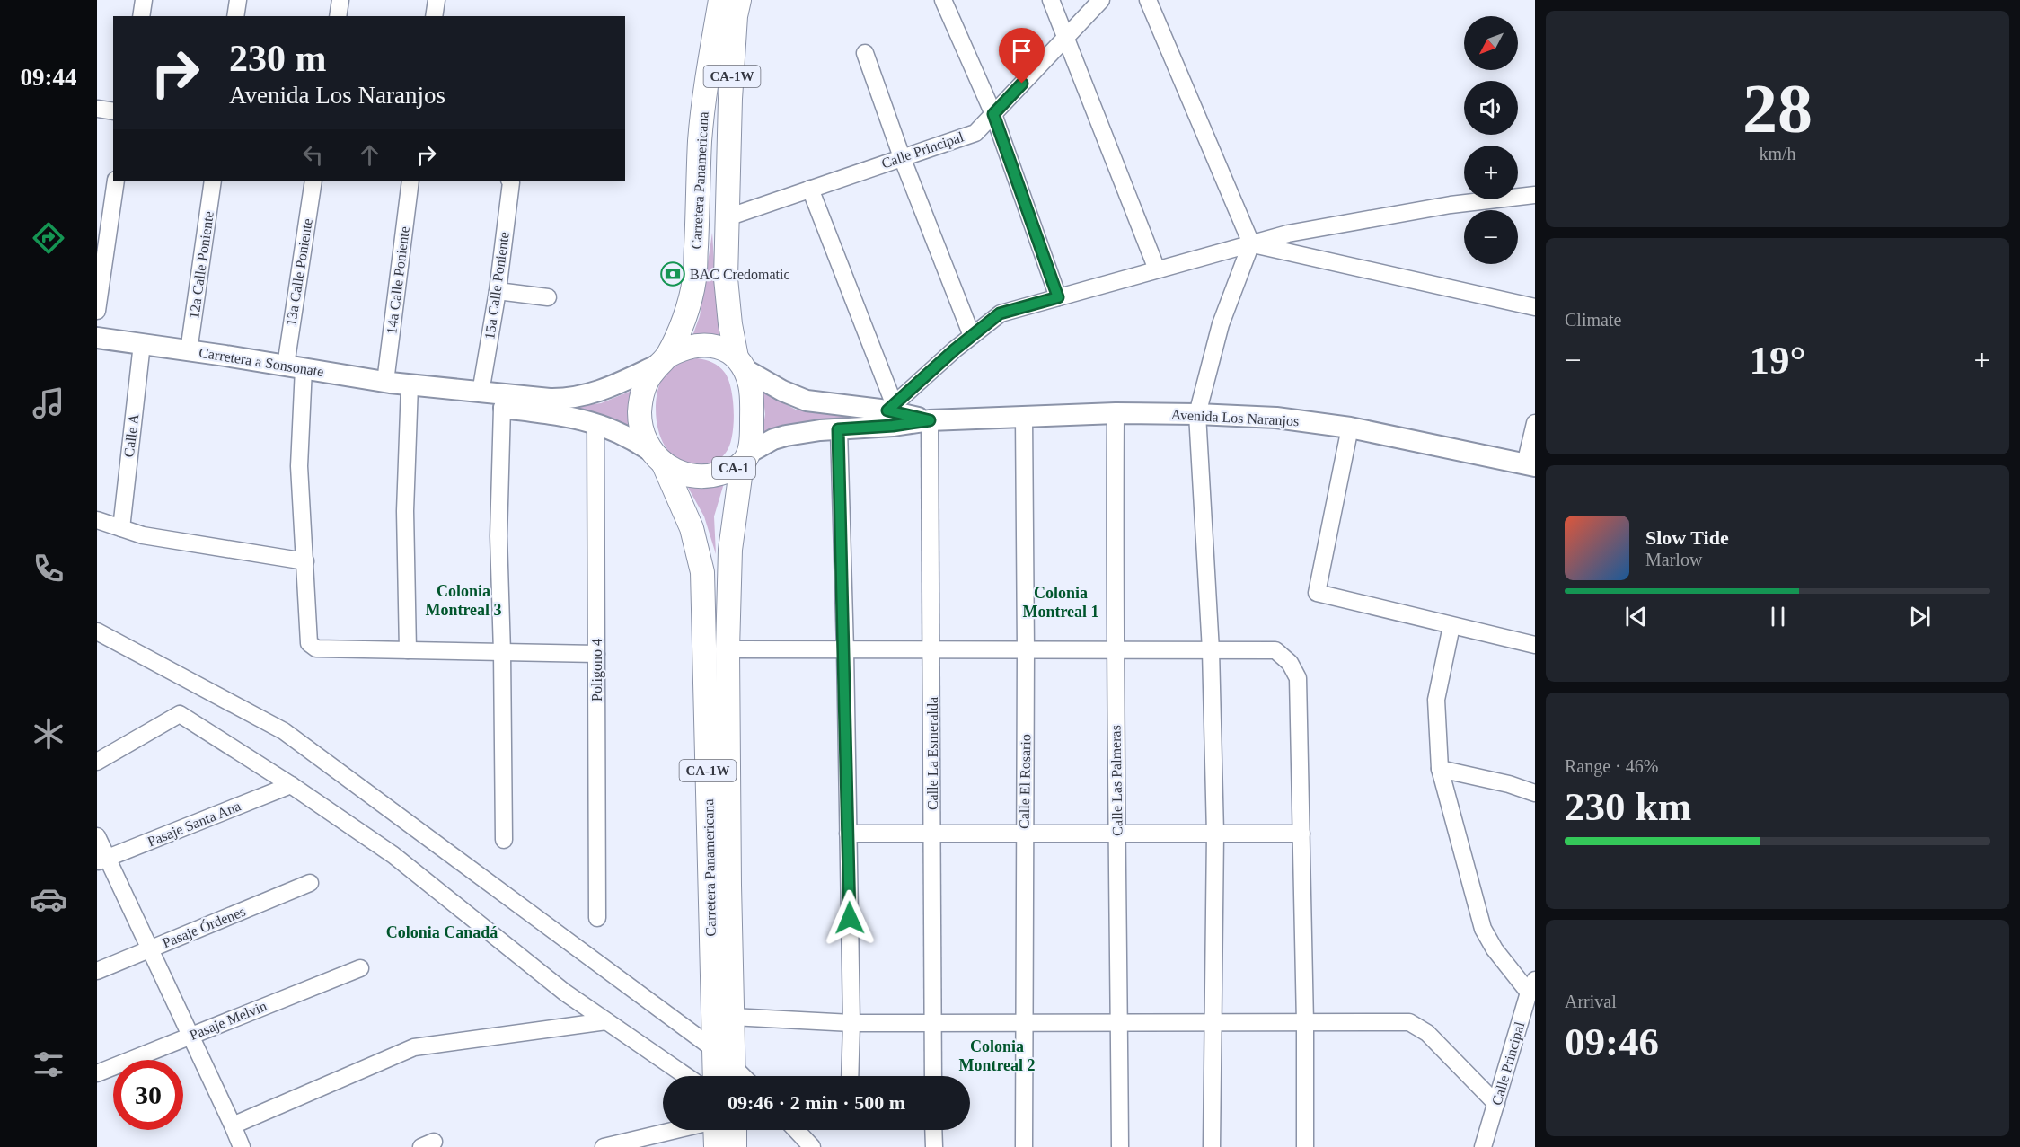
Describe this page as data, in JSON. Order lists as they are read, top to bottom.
{
  "streets": {
    "highway": ["CA-1W", "Carretera Panamericana", "CA-1"],
    "main road": ["Carretera a Sonsonate", "Avenida Los Naranjos"],
    "street": [
      "Calle Principal",
      "12a Calle Poniente",
      "13a Calle Poniente",
      "14a Calle Poniente",
      "15a Calle Poniente",
      "Calle A",
      "Poligono 4",
      "Calle La Esmeralda",
      "Calle Las Palmeras",
      "Calle El Rosario",
      "Pasaje Santa Ana",
      "Pasaje Órdenes",
      "Pasaje Melvin"
    ]
  },
  "crossings": [
    ["Calle Principal", "Carretera Panamericana"],
    ["Carretera Panamericana", "Carretera a Sonsonate"],
    ["Carretera Panamericana", "Avenida Los Naranjos"],
    ["Carretera Panamericana", "CA-1"],
    ["12a Calle Poniente", "Carretera a Sonsonate"],
    ["13a Calle Poniente", "Carretera a Sonsonate"],
    ["14a Calle Poniente", "Carretera a Sonsonate"],
    ["15a Calle Poniente", "Carretera a Sonsonate"],
    ["Carretera a Sonsonate", "Avenida Los Naranjos"],
    ["Carretera a Sonsonate", "Calle A"],
    ["Carretera a Sonsonate", "CA-1"],
    ["Carretera a Sonsonate", "Poligono 4"],
    ["Avenida Los Naranjos", "CA-1"],
    ["Avenida Los Naranjos", "Calle La Esmeralda"],
    ["Avenida Los Naranjos", "Calle Las Palmeras"],
    ["Avenida Los Naranjos", "Calle El Rosario"]
  ],
  "districts": [
    "Colonia Montreal 3",
    "Colonia Montreal 1",
    "Colonia Canadá",
    "Colonia Montreal 2"
  ],
  "places": {
    "bank": ["BAC Credomatic"]
  },
  "north": "bottom left",
  "page": {
    "tabs": "09:44",
    "tile": [
      ["28", "km/h"],
      "Climate",
      ["Range · 46%", "230 km"],
      ["Arrival", "09:46"]
    ],
    "map_buttons": ["+", "−"],
    "turn": ["230 m", "Avenida Los Naranjos"],
    "heat": ["−", "19°", "+"],
    "song": ["Slow Tide", "Marlow"],
    "limit": "30",
    "trip": "09:46 · 2 min · 500 m"
  }
}
